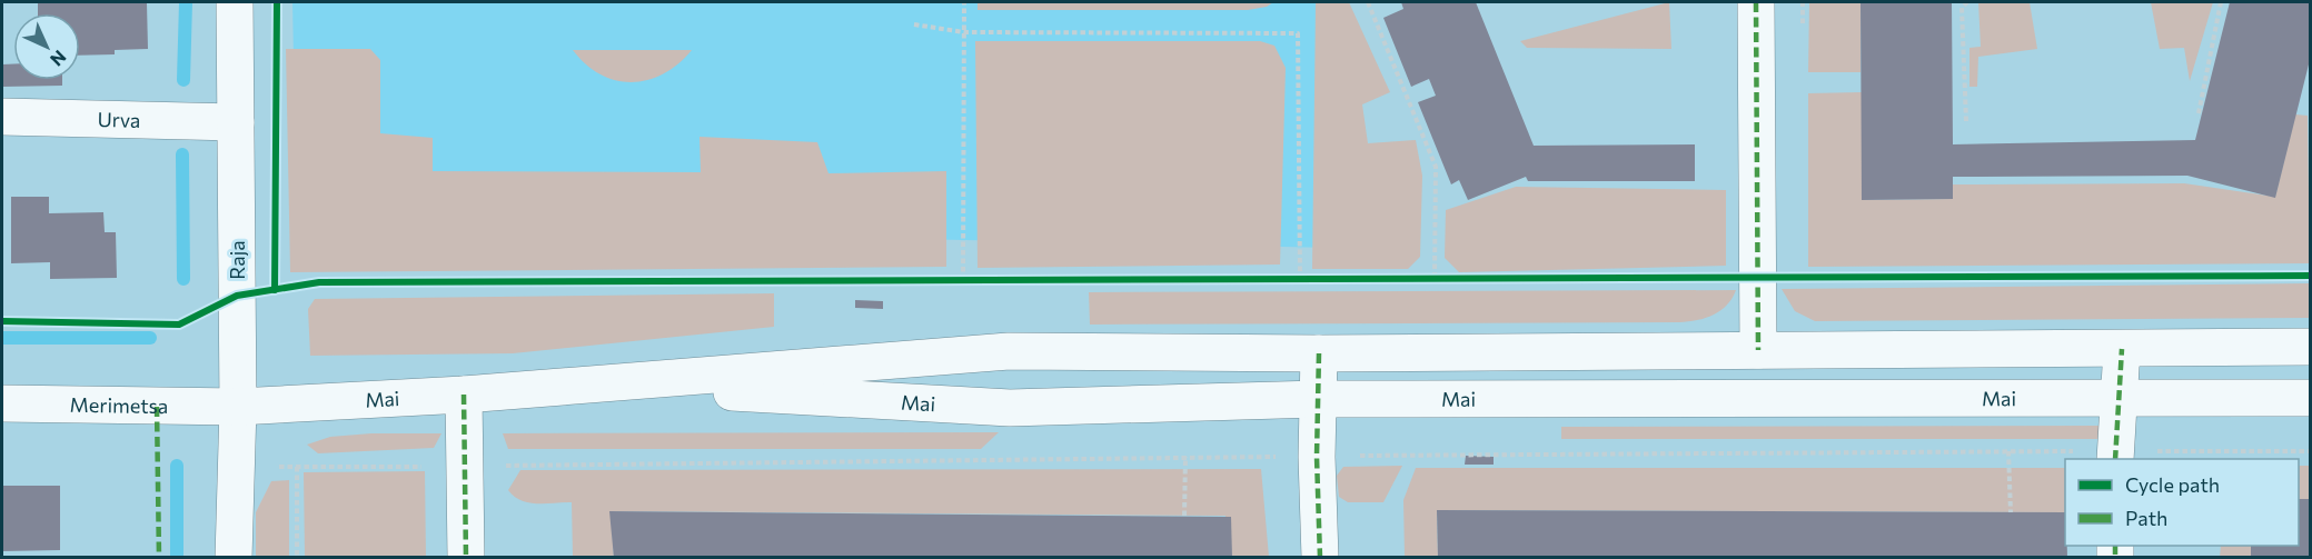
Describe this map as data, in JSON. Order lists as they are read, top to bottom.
{
  "streets": {
    "street": [
      "Urva",
      "Raja",
      "Mai",
      "Merimetsa"
    ]
  },
  "crossings": [
    ["Urva", "Raja"],
    ["Raja", "Mai"],
    ["Raja", "Merimetsa"],
    ["Mai", "Merimetsa"]
  ],
  "legend": ["Cycle path", "Path"],
  "north": "bottom right"
}
